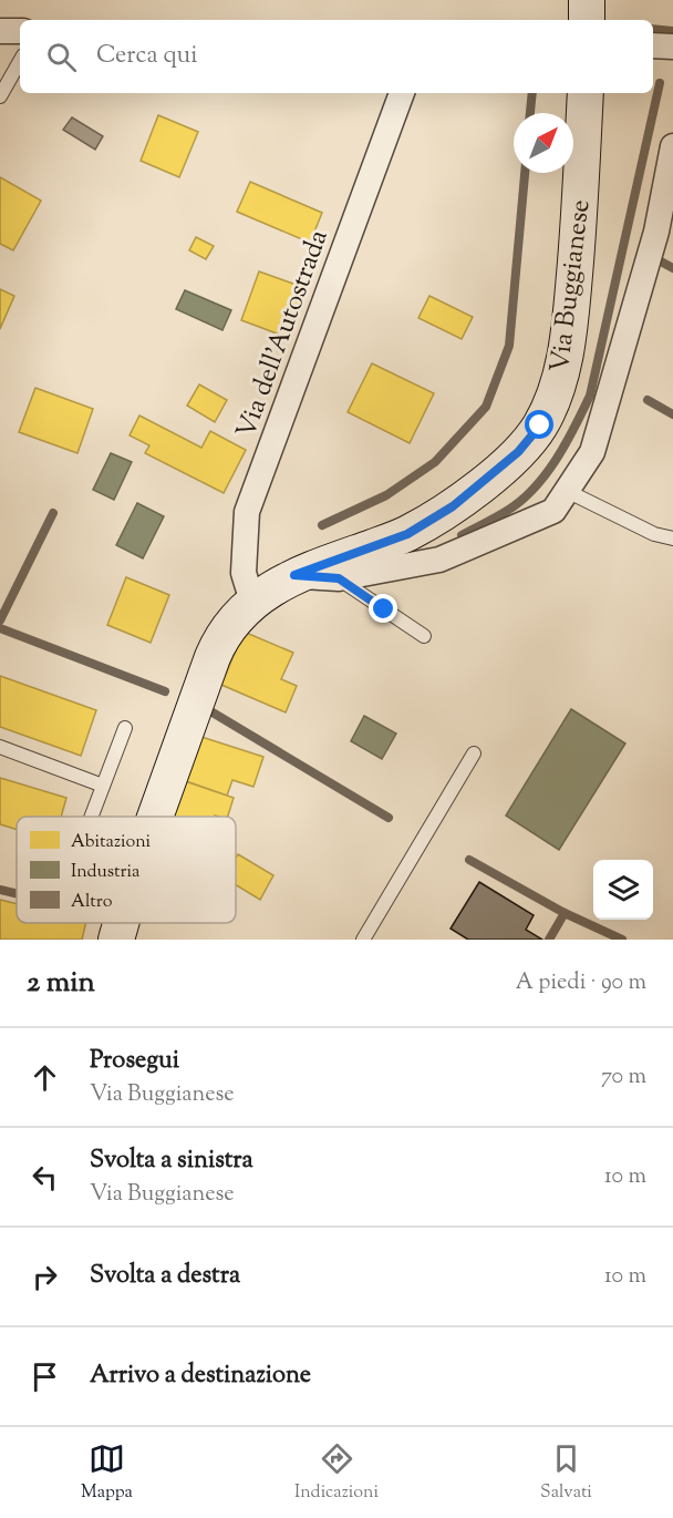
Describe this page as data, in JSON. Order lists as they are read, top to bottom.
{
  "streets": {
    "main road": ["Via Buggianese"],
    "street": ["Via dell'Autostrada"]
  },
  "crossings": [
    ["Via Buggianese", "Via dell'Autostrada"]
  ],
  "legend": ["Abitazioni", "Industria", "Altro"],
  "north": "top right",
  "page": {
    "search": "Cerca qui",
    "heading": ["2 min", "A piedi · 90 m"],
    "list": [
      ["Prosegui", "Via Buggianese", "70 m"],
      ["Svolta a sinistra", "Via Buggianese", "10 m"],
      ["Svolta a destra", "10 m"],
      "Arrivo a destinazione"
    ],
    "nav": ["Mappa", "Indicazioni", "Salvati"]
  }
}
